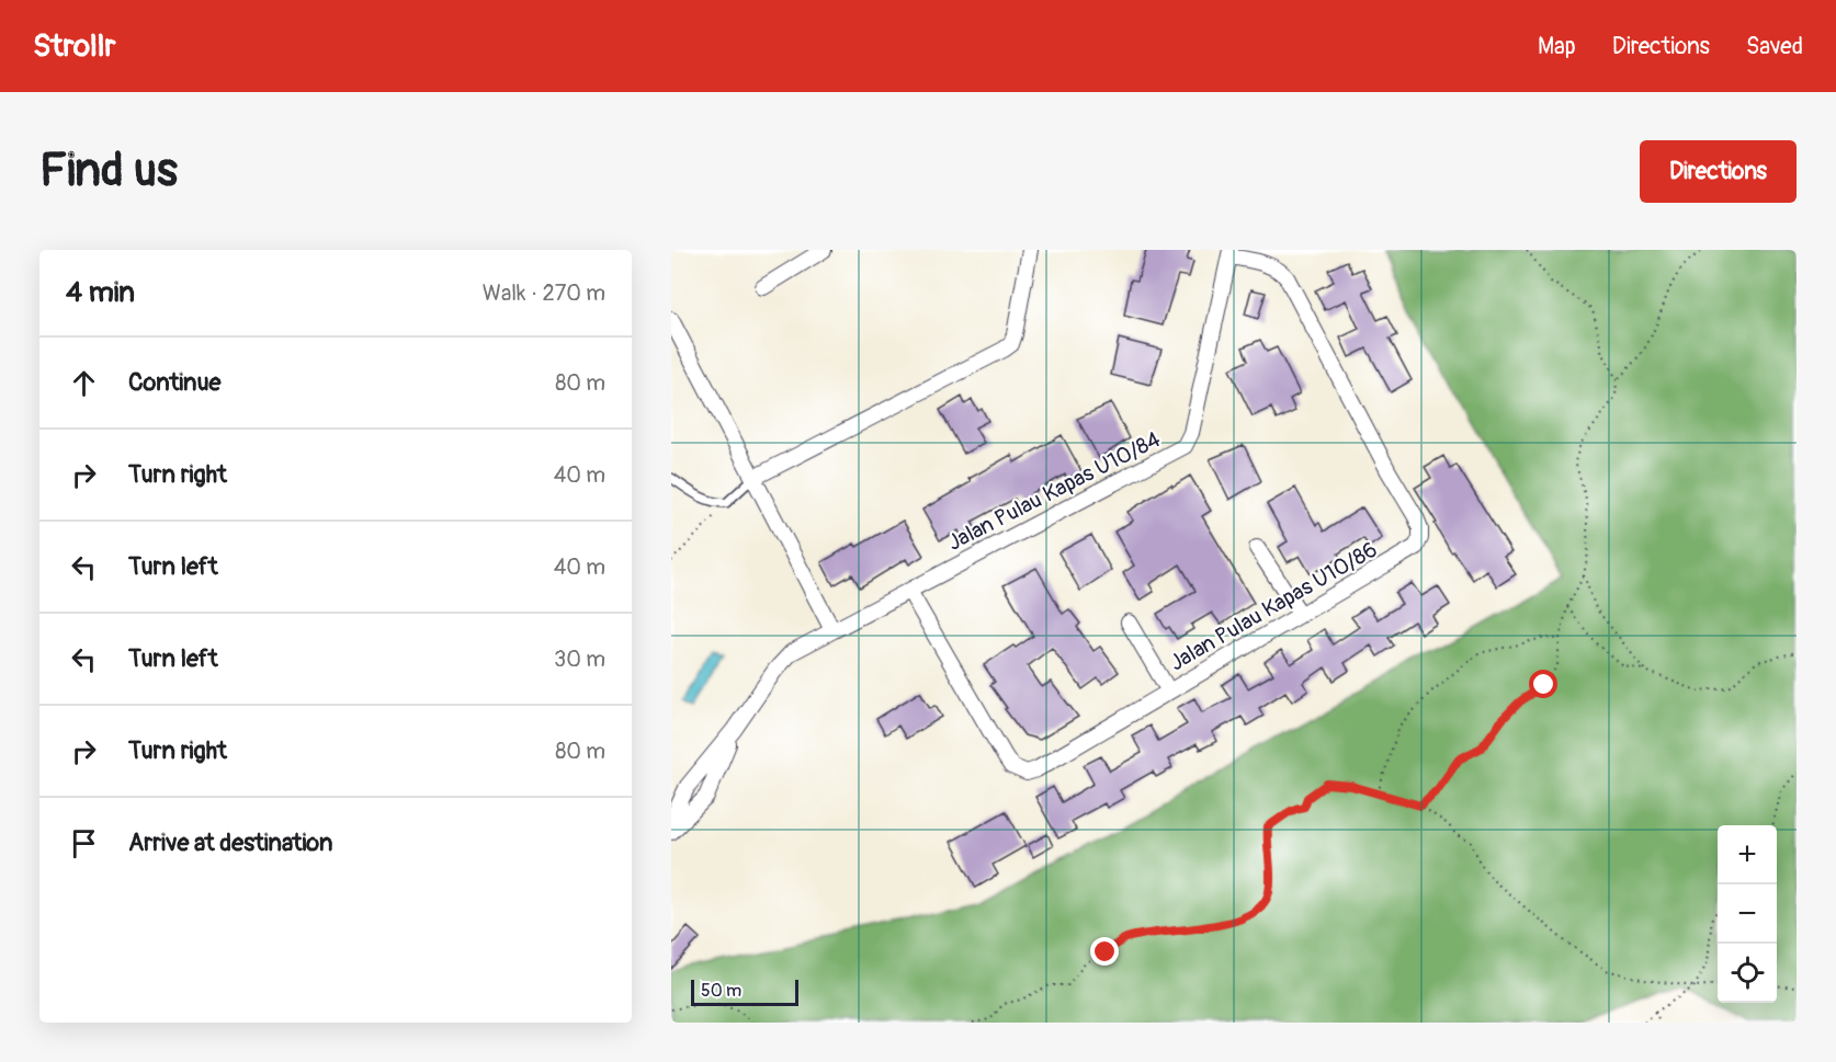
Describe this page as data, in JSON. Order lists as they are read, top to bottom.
{
  "streets": {
    "street": ["Jalan Pulau Kapas U10/84", "Jalan Pulau Kapas U10/86"]
  },
  "crossings": [
    ["Jalan Pulau Kapas U10/84", "Jalan Pulau Kapas U10/86"]
  ],
  "scale_bar": "50 m",
  "page": {
    "header": "Strollr",
    "nav": ["Map", "Directions", "Saved"],
    "buttons": "Directions",
    "title": "Find us",
    "heading": ["4 min", "Walk · 270 m"],
    "list": [
      ["Continue", "80 m"],
      ["Turn right", "40 m"],
      ["Turn left", "40 m"],
      ["Turn left", "30 m"],
      ["Turn right", "80 m"],
      "Arrive at destination"
    ],
    "map_buttons": ["+", "−"],
    "scale": "50 m"
  }
}
